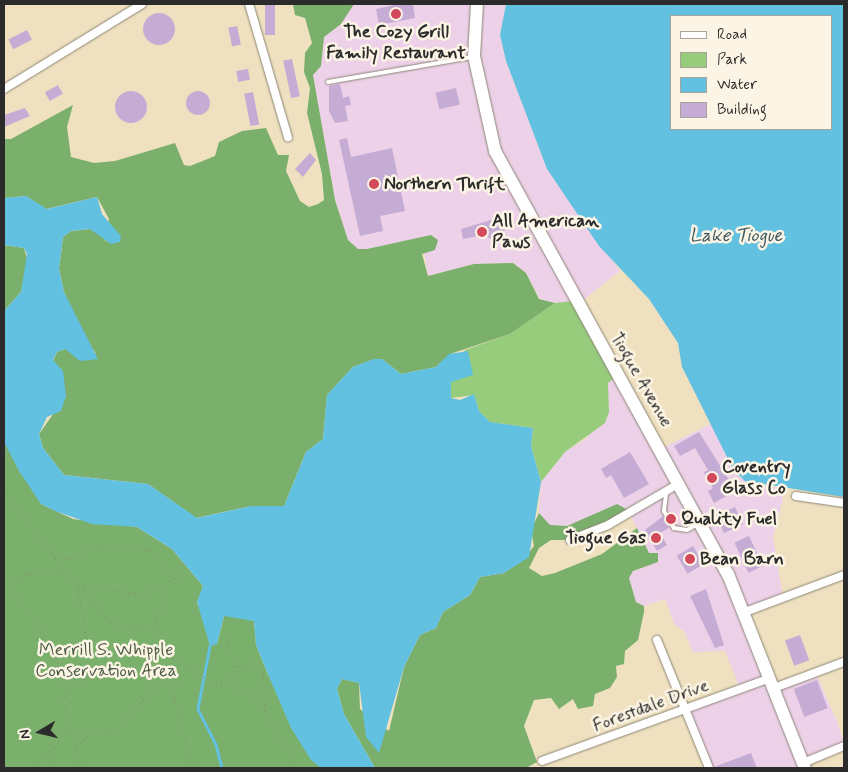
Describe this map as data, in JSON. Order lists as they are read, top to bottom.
{
  "streets": {
    "main road": ["Tiogue Avenue"],
    "street": ["Forestdale Drive"]
  },
  "crossings": [
    ["Tiogue Avenue", "Forestdale Drive"]
  ],
  "water": ["Lake Tiogue"],
  "parks": ["Merrill S. Whipple Conservation Area"],
  "places": [
    "The Cozy Grill Family Restaurant",
    "Northern Thrift",
    "All American Paws",
    "Coventry Glass Co",
    "Quality Fuel",
    "Tiogue Gas",
    "Bean Barn"
  ],
  "legend": [
    "Road",
    "Park",
    "Water",
    "Building"
  ],
  "north": "left"
}
